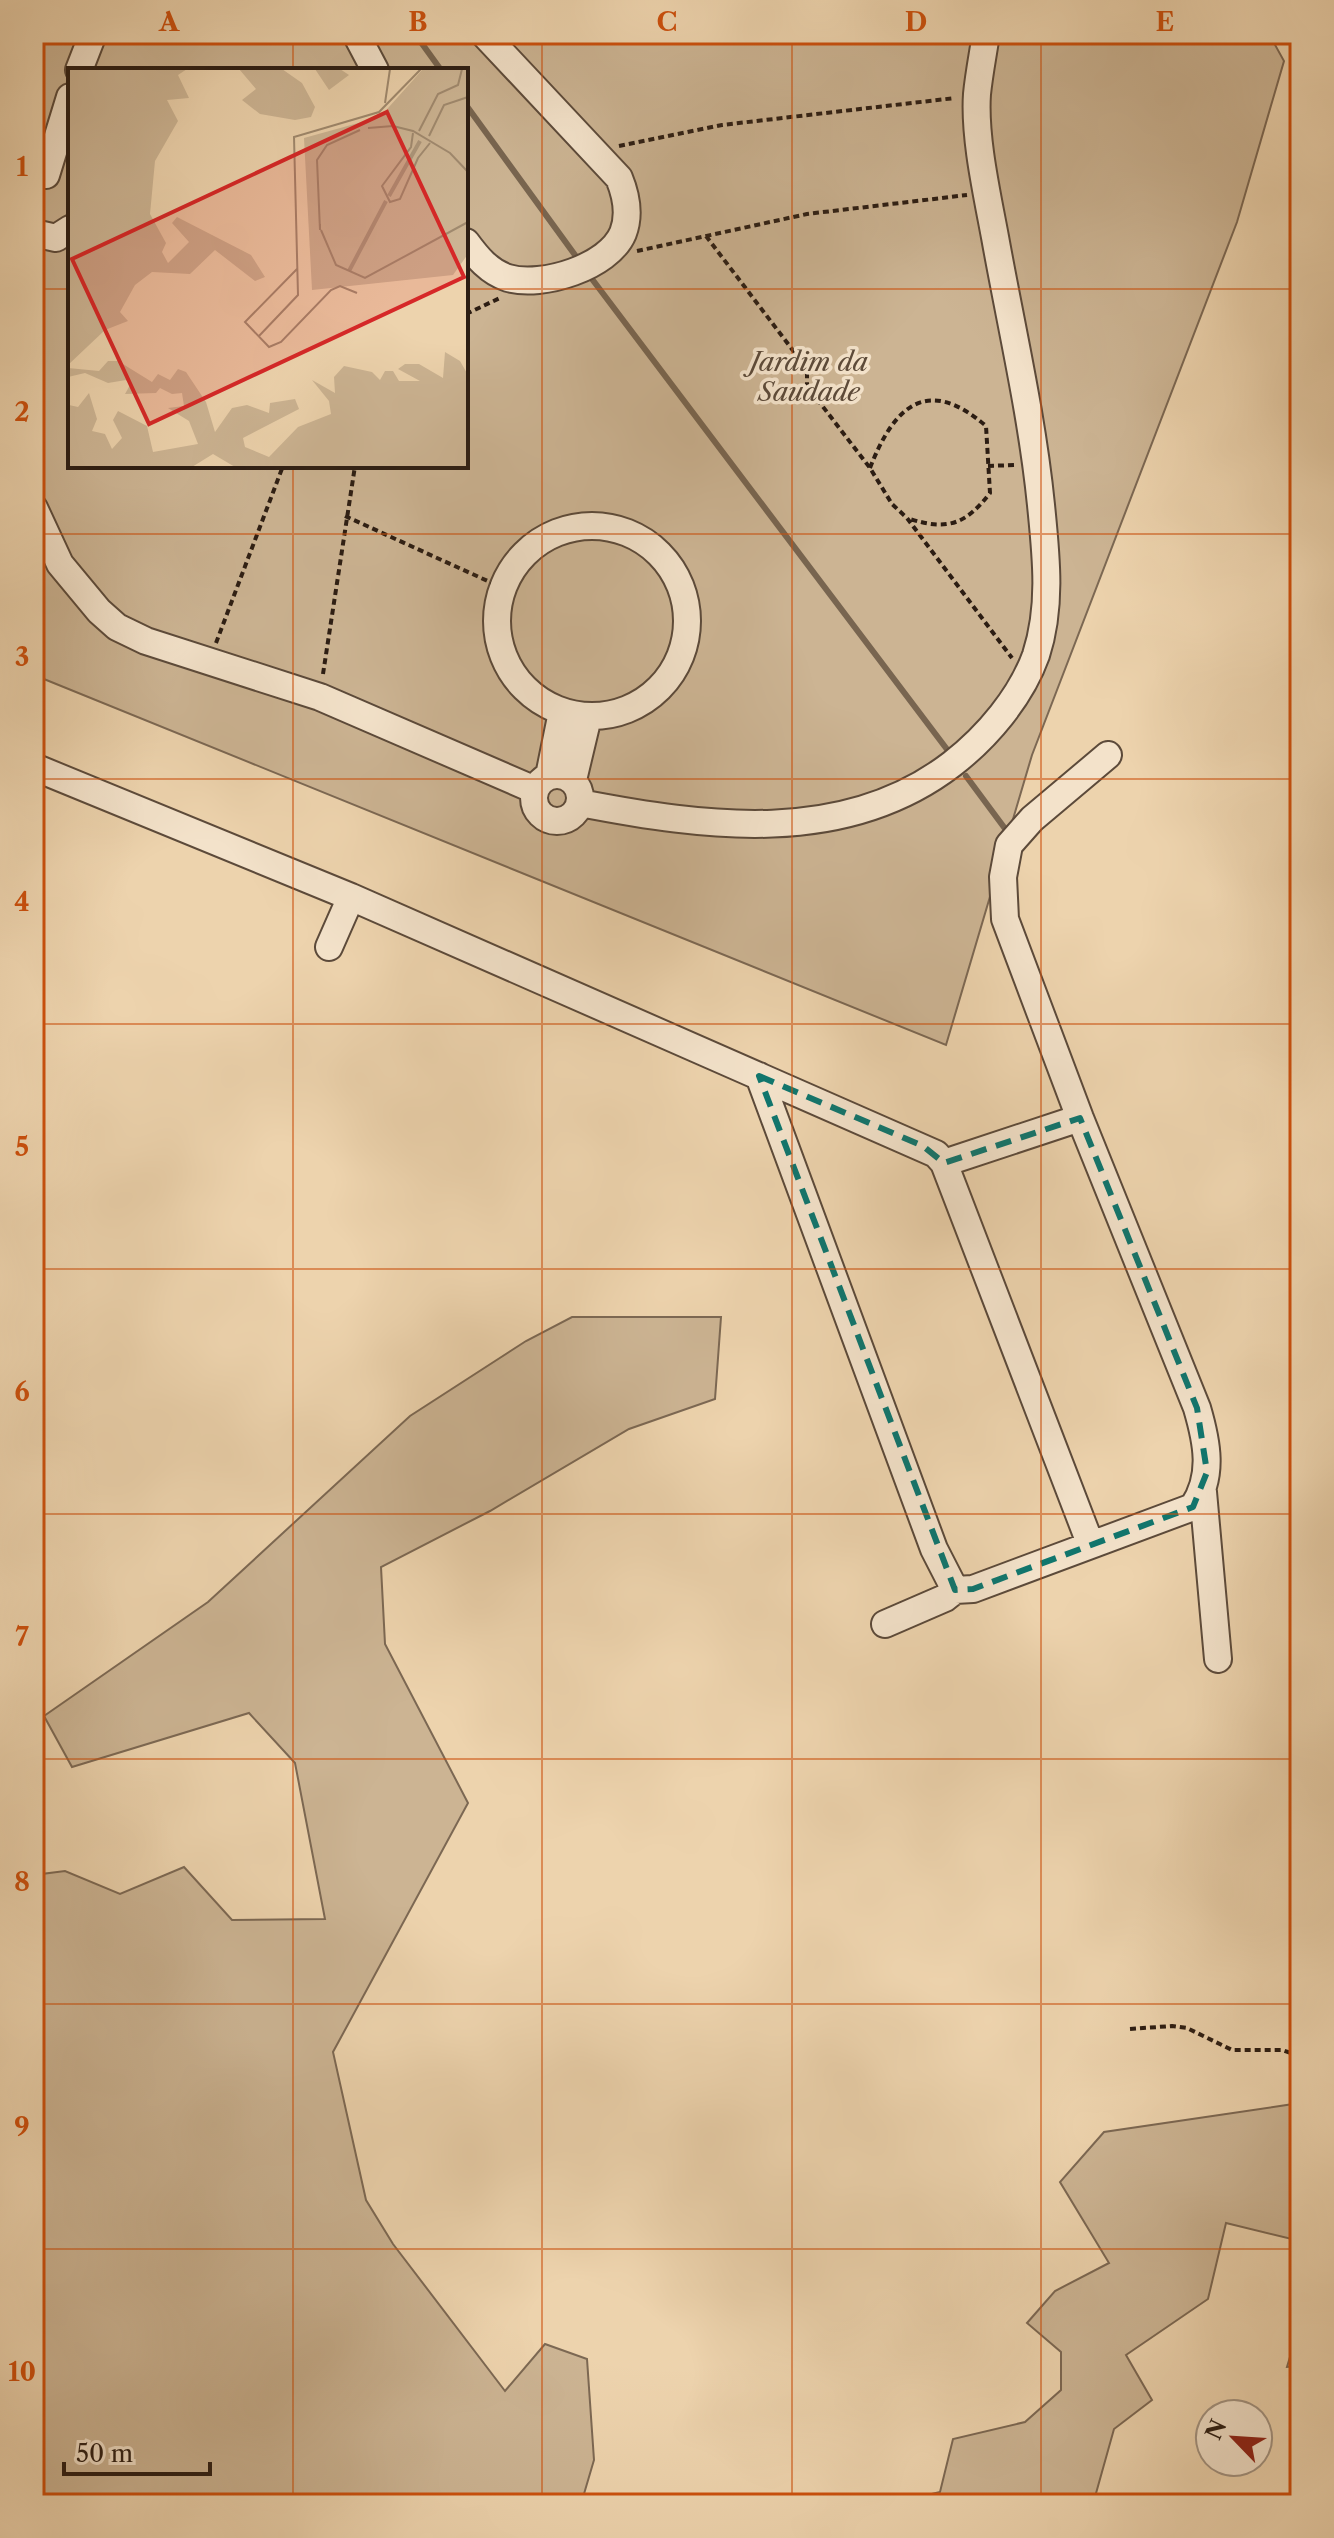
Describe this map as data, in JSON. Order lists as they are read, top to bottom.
{
  "parks": ["Jardim da Saudade"],
  "scale_bar": "50 m",
  "north": "top left",
  "grid": {
    "columns": [
      "A",
      "B",
      "C",
      "D",
      "E"
    ],
    "rows": [
      "1",
      "2",
      "3",
      "4",
      "5",
      "6",
      "7",
      "8",
      "9",
      "10"
    ]
  }
}
